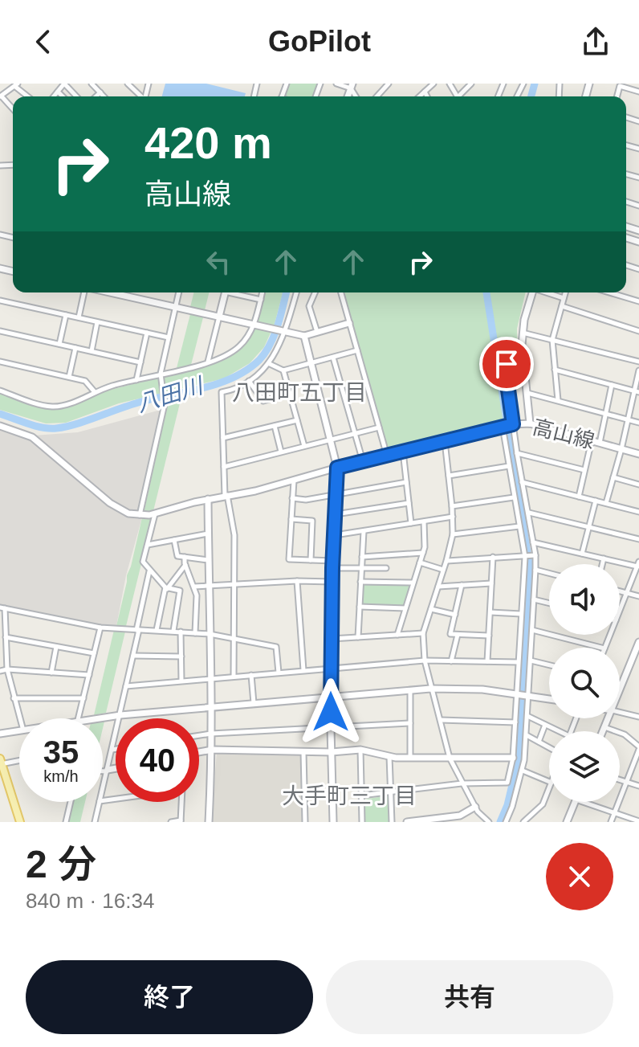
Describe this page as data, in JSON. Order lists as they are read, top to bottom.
{
  "streets": {
    "street": ["高山線"]
  },
  "districts": ["八田町五丁目", "大手町三丁目"],
  "water": ["八田川"],
  "page": {
    "header": "GoPilot",
    "turn": ["420 m", "高山線"],
    "speed": "35 km/h",
    "limit": "40",
    "heading": ["2 分", "840 m · 16:34"],
    "buttons": ["終了", "共有"]
  }
}
